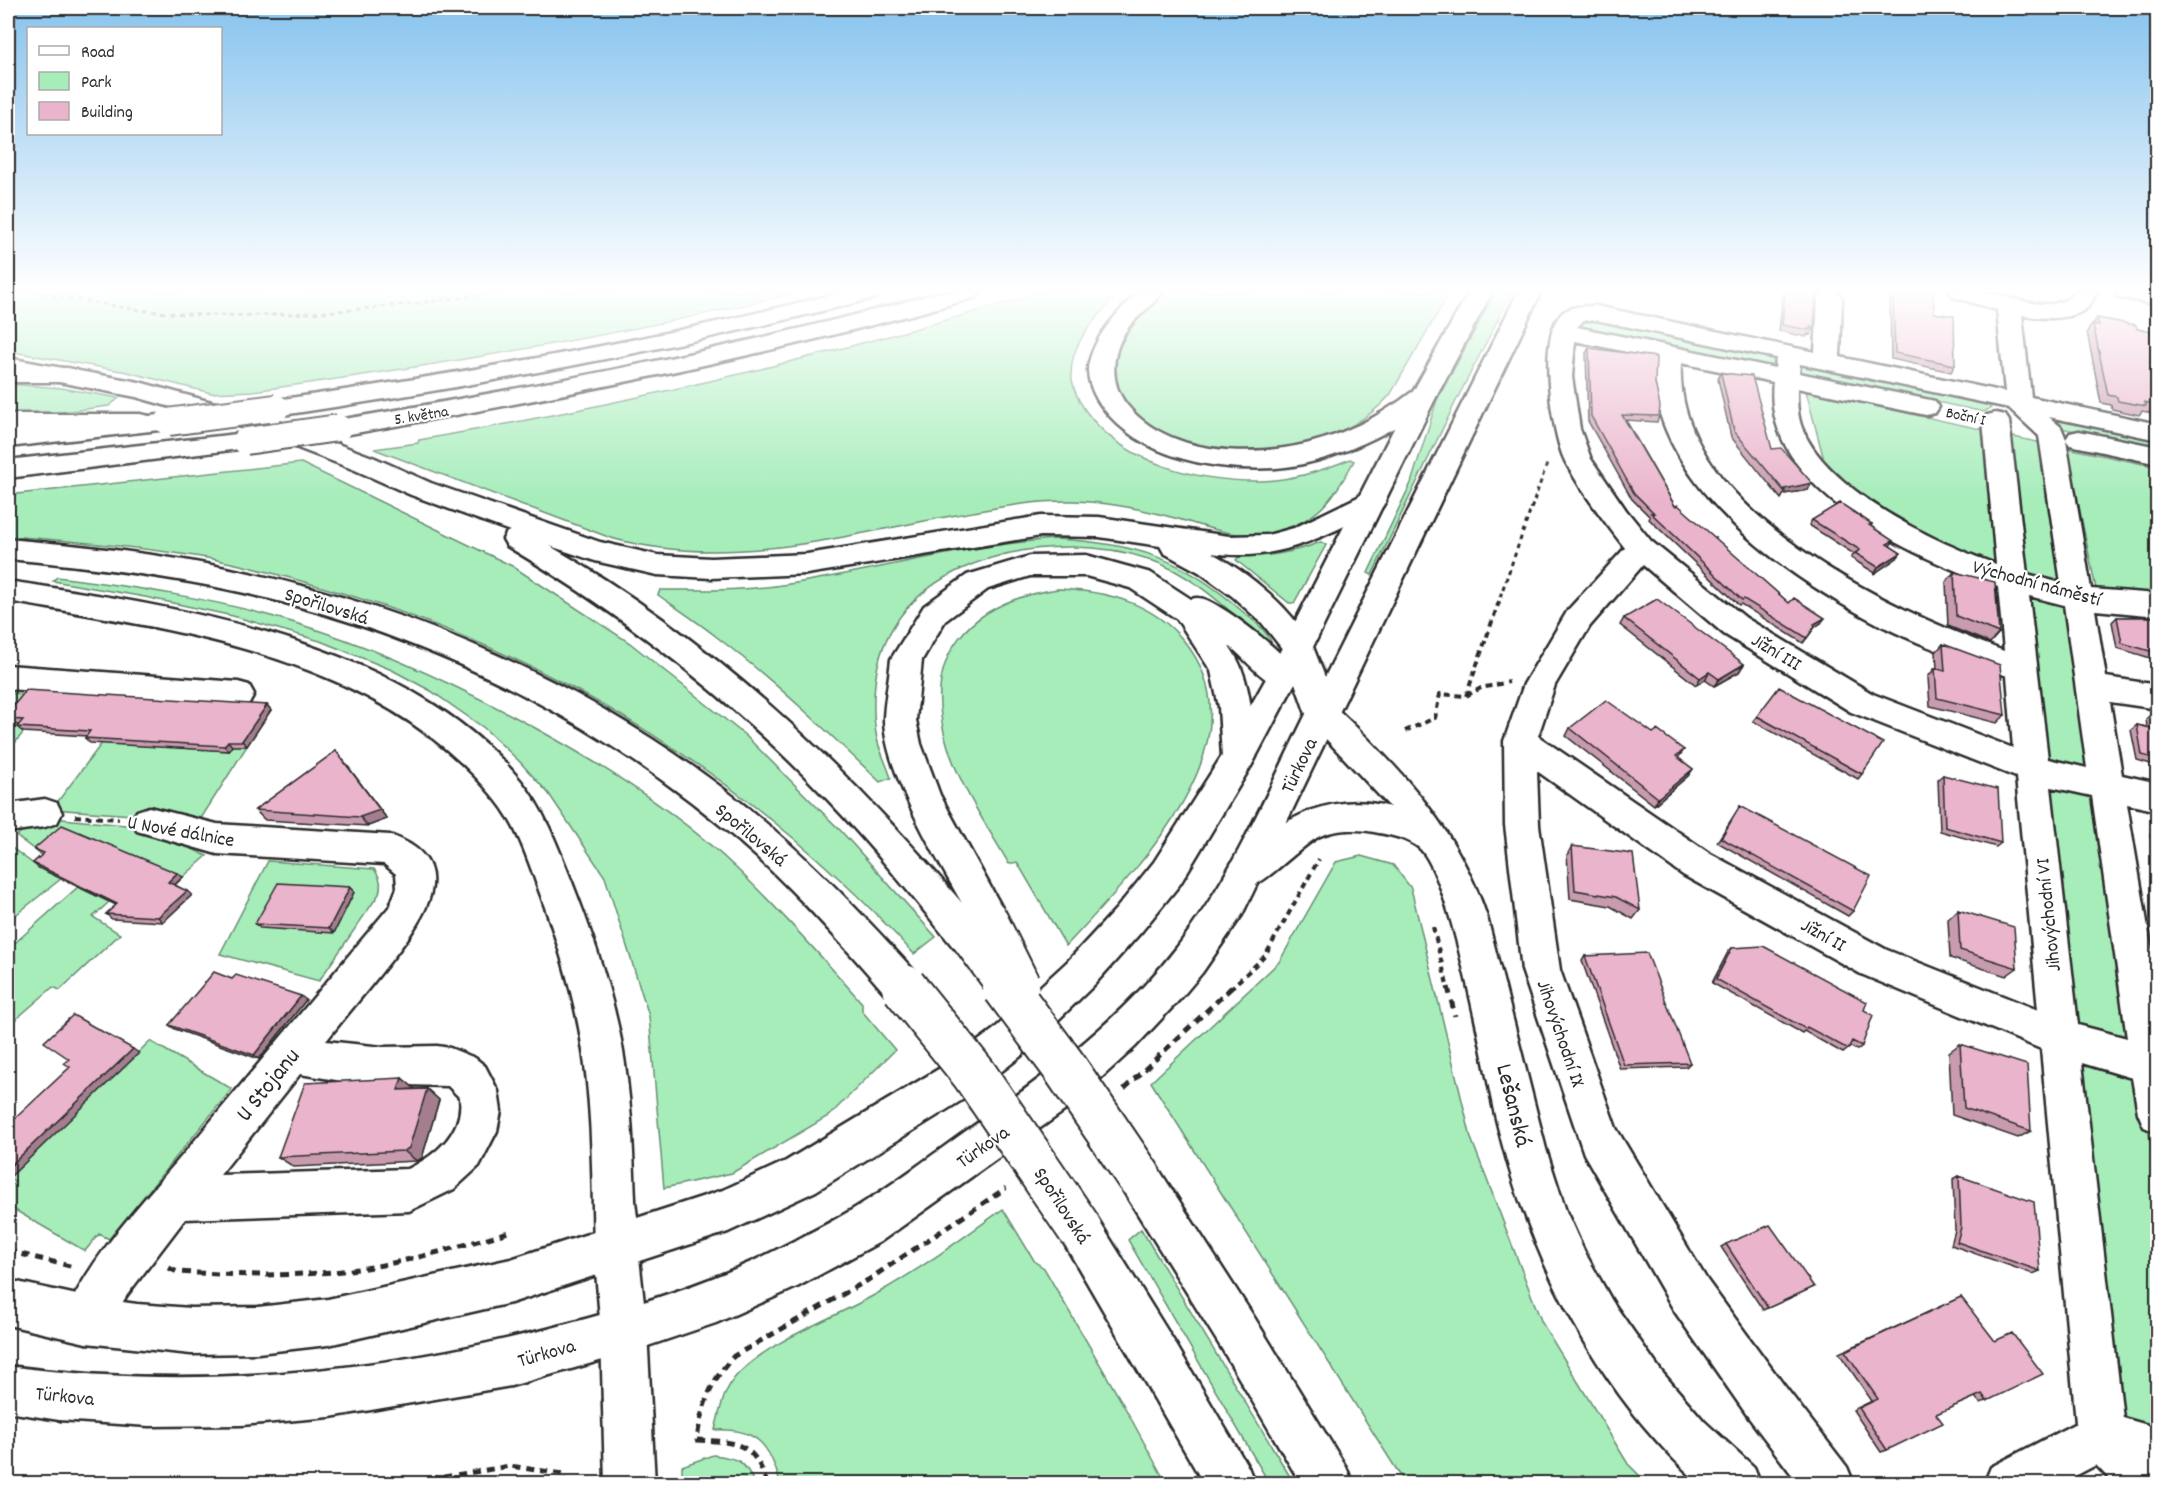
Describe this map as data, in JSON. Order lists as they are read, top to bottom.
{
  "streets": {
    "main road": [
      "5. května",
      "Boční I",
      "Východní náměstí",
      "Spořilovská",
      "Jižní III",
      "Türkova",
      "U Nové dálnice",
      "Jihovýchodní VI",
      "Jižní II",
      "Jihovýchodní IX",
      "U Stojanu",
      "Lešanská"
    ]
  },
  "crossings": [
    ["Boční I", "Východní náměstí"],
    ["Boční I", "Jihovýchodní VI"],
    ["Východní náměstí", "Jihovýchodní VI"],
    ["Jižní III", "Jihovýchodní VI"],
    ["Jižní III", "Jihovýchodní IX"],
    ["Türkova", "Lešanská"],
    ["U Nové dálnice", "U Stojanu"],
    ["Jihovýchodní VI", "Jižní II"],
    ["Jižní II", "Jihovýchodní IX"]
  ],
  "legend": ["Road", "Park", "Building"]
}
